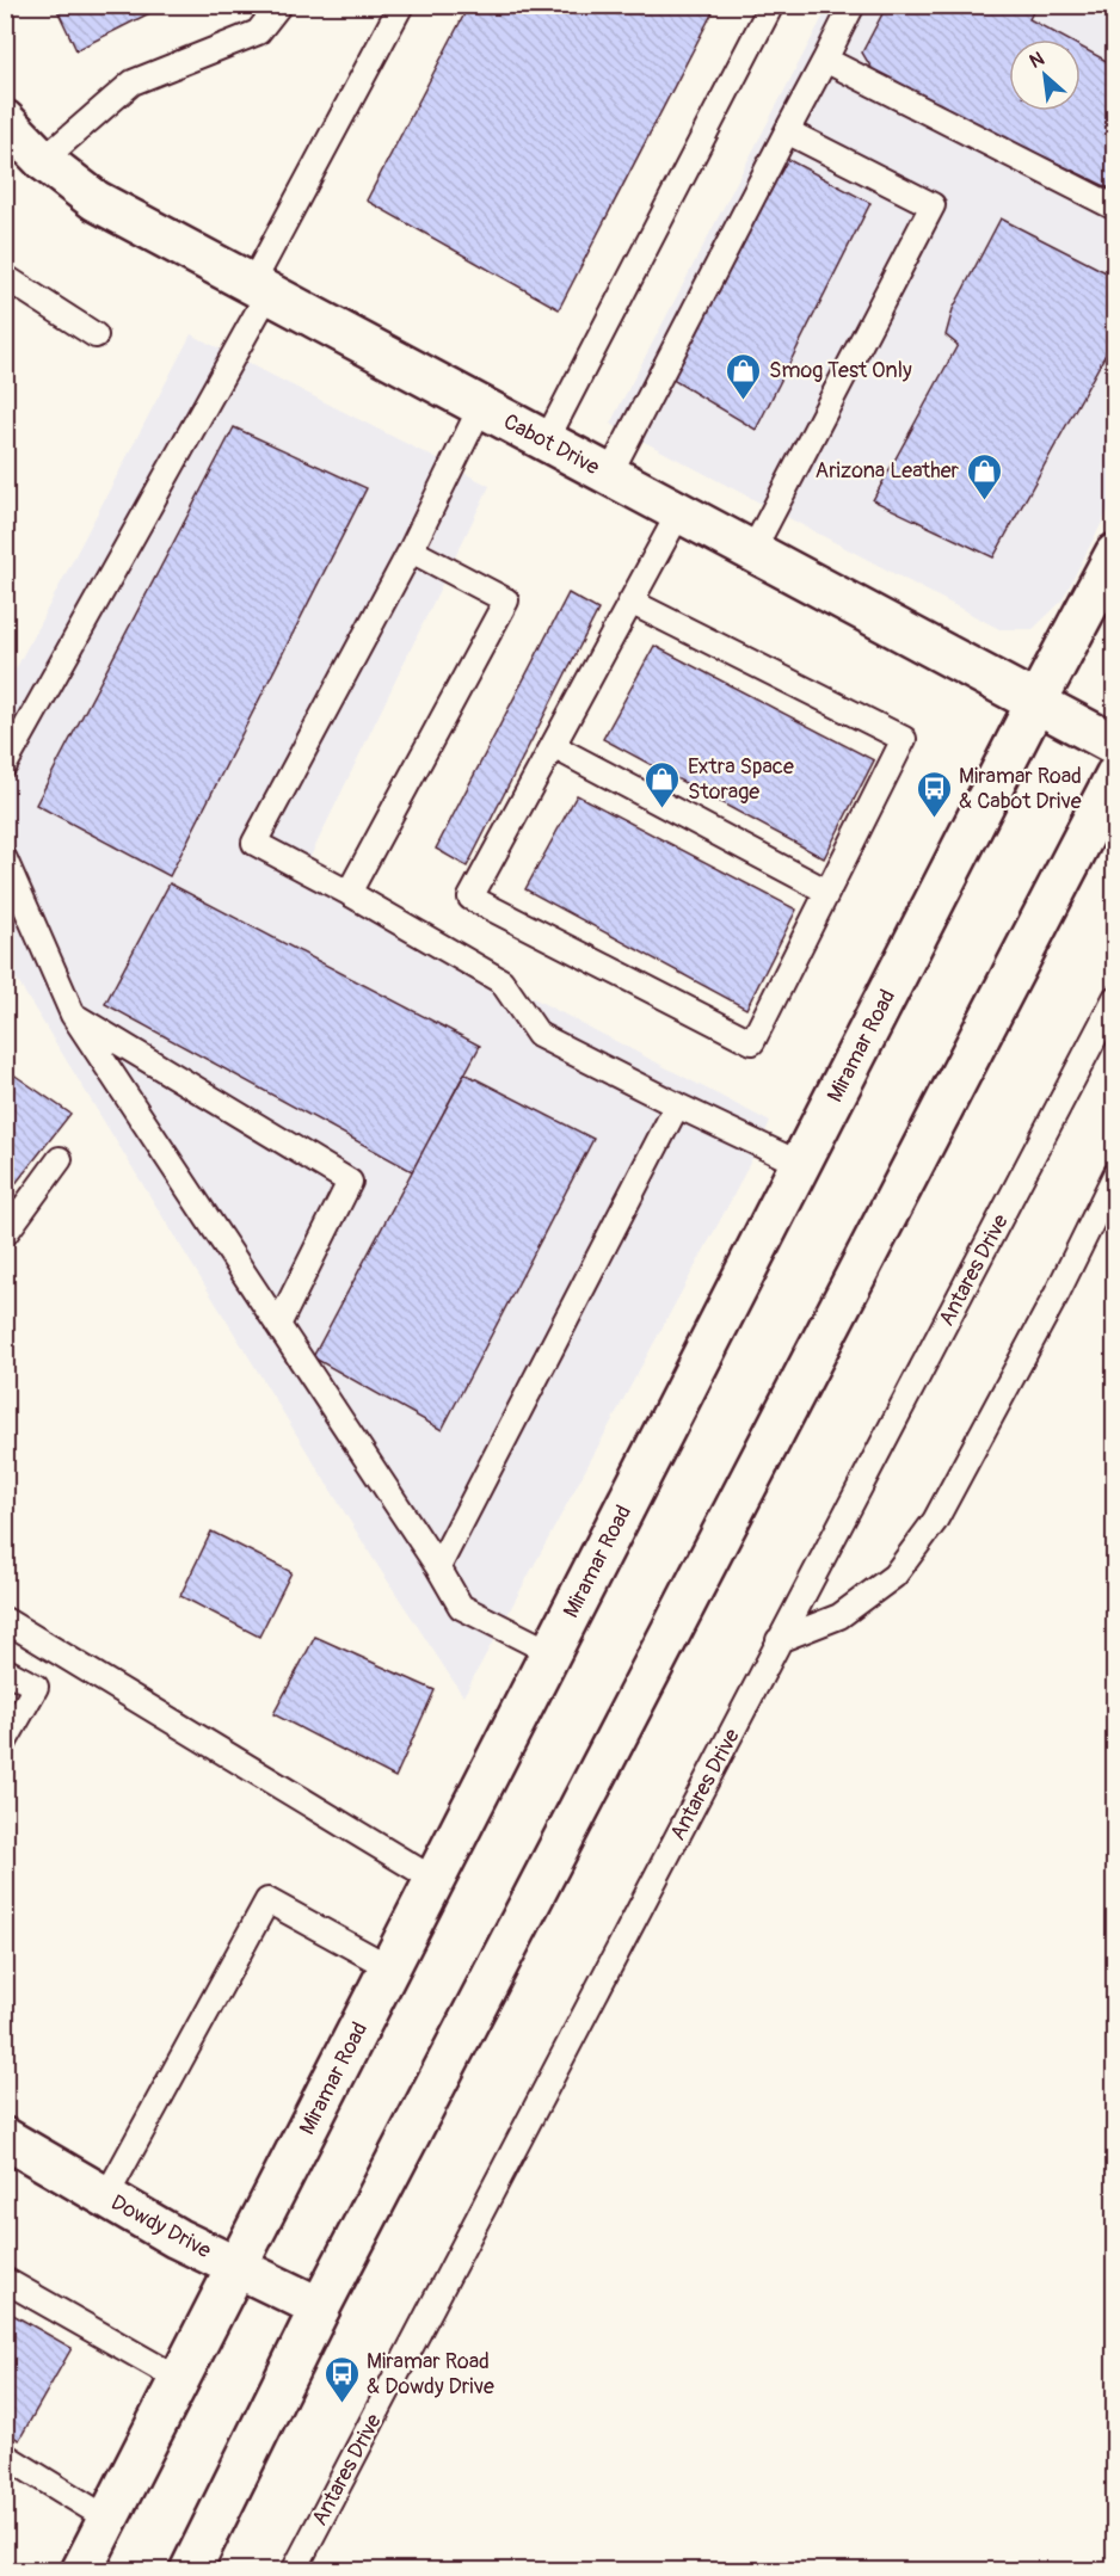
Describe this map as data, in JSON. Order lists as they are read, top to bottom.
{
  "streets": {
    "main road": ["Cabot Drive", "Miramar Road", "Dowdy Drive"],
    "lane": ["Antares Drive"]
  },
  "crossings": [
    ["Cabot Drive", "Miramar Road"],
    ["Miramar Road", "Dowdy Drive"]
  ],
  "places": {
    "shop": ["Smog Test Only", "Arizona Leather", "Extra Space Storage"],
    "bus stop": ["Miramar Road & Cabot Drive", "Miramar Road & Dowdy Drive"]
  },
  "north": "top left"
}
